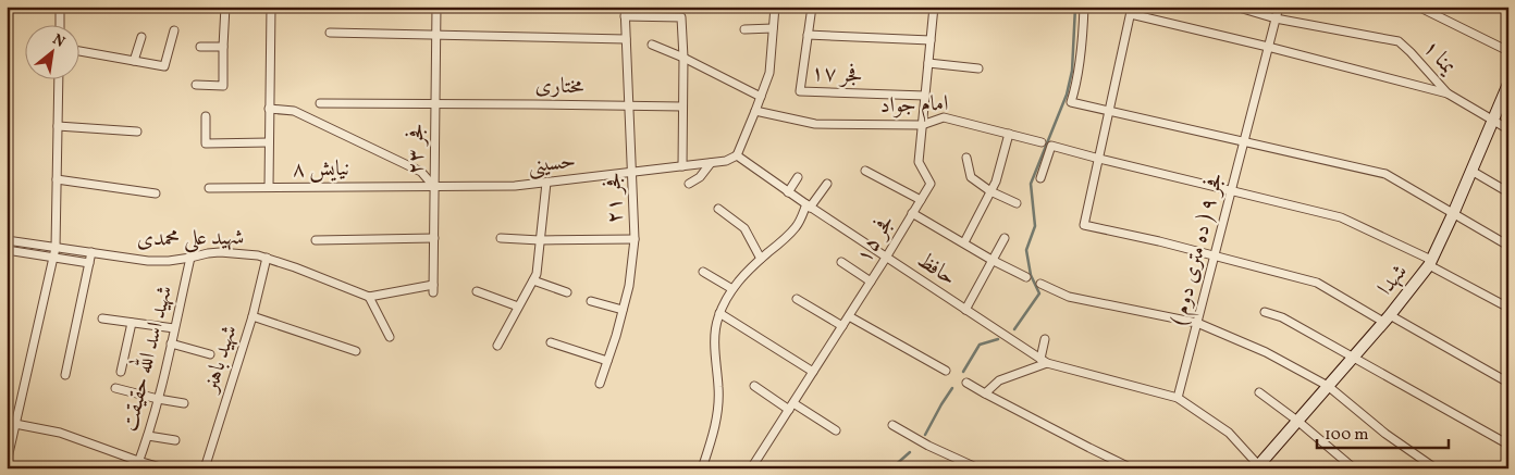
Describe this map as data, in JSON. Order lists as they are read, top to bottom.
{
  "streets": {
    "main road": ["شهدا"],
    "street": [
      "یمنا ۱",
      "فجر ۱۷",
      "مختاری",
      "امام جواد",
      "فجر ۲۳",
      "حسینی",
      "نیایش ۸",
      "فجر ۲۱",
      "شهید علی محمدی",
      "فجر ۱۵",
      "فجر ۹ ( ده متری دوم )",
      "حافظ",
      "شهید اسد الله حقیقت",
      "شهید باهنر"
    ]
  },
  "crossings": [
    ["یمنا ۱", "فجر ۹ ( ده متری دوم )"],
    ["فجر ۱۷", "فجر ۱۵"],
    ["مختاری", "فجر ۲۳"],
    ["مختاری", "فجر ۲۱"],
    ["امام جواد", "فجر ۱۵"],
    ["فجر ۲۳", "حسینی"],
    ["فجر ۲۳", "نیایش ۸"],
    ["فجر ۲۳", "شهید علی محمدی"],
    ["حسینی", "نیایش ۸"],
    ["حسینی", "فجر ۲۱"],
    ["حسینی", "حافظ"],
    ["شهید علی محمدی", "شهید اسد الله حقیقت"],
    ["شهید علی محمدی", "شهید باهنر"],
    ["فجر ۱۵", "حافظ"],
    ["فجر ۹ ( ده متری دوم )", "حافظ"]
  ],
  "scale_bar": "100 m",
  "north": "top right"
}
